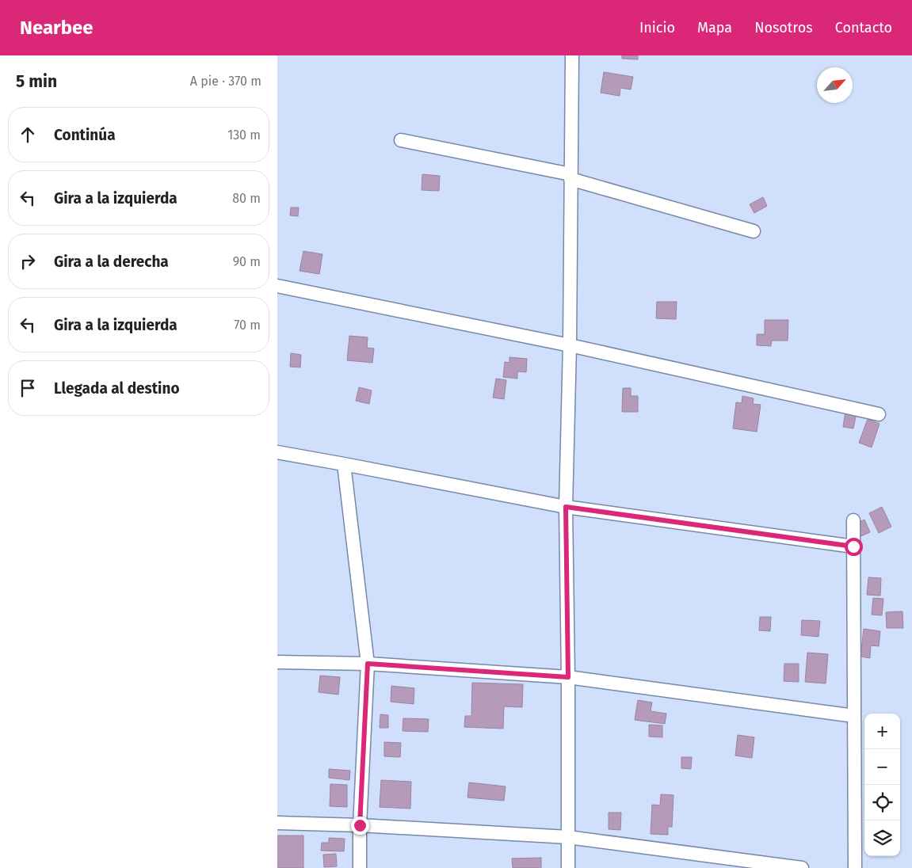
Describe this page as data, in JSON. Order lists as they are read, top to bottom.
{
  "north": "top right",
  "page": {
    "header": "Nearbee",
    "nav": [
      "Inicio",
      "Mapa",
      "Nosotros",
      "Contacto"
    ],
    "heading": ["5 min", "A pie · 370 m"],
    "list": [
      ["Continúa", "130 m"],
      ["Gira a la izquierda", "80 m"],
      ["Gira a la derecha", "90 m"],
      ["Gira a la izquierda", "70 m"],
      "Llegada al destino"
    ],
    "map_buttons": ["+", "−"]
  }
}
